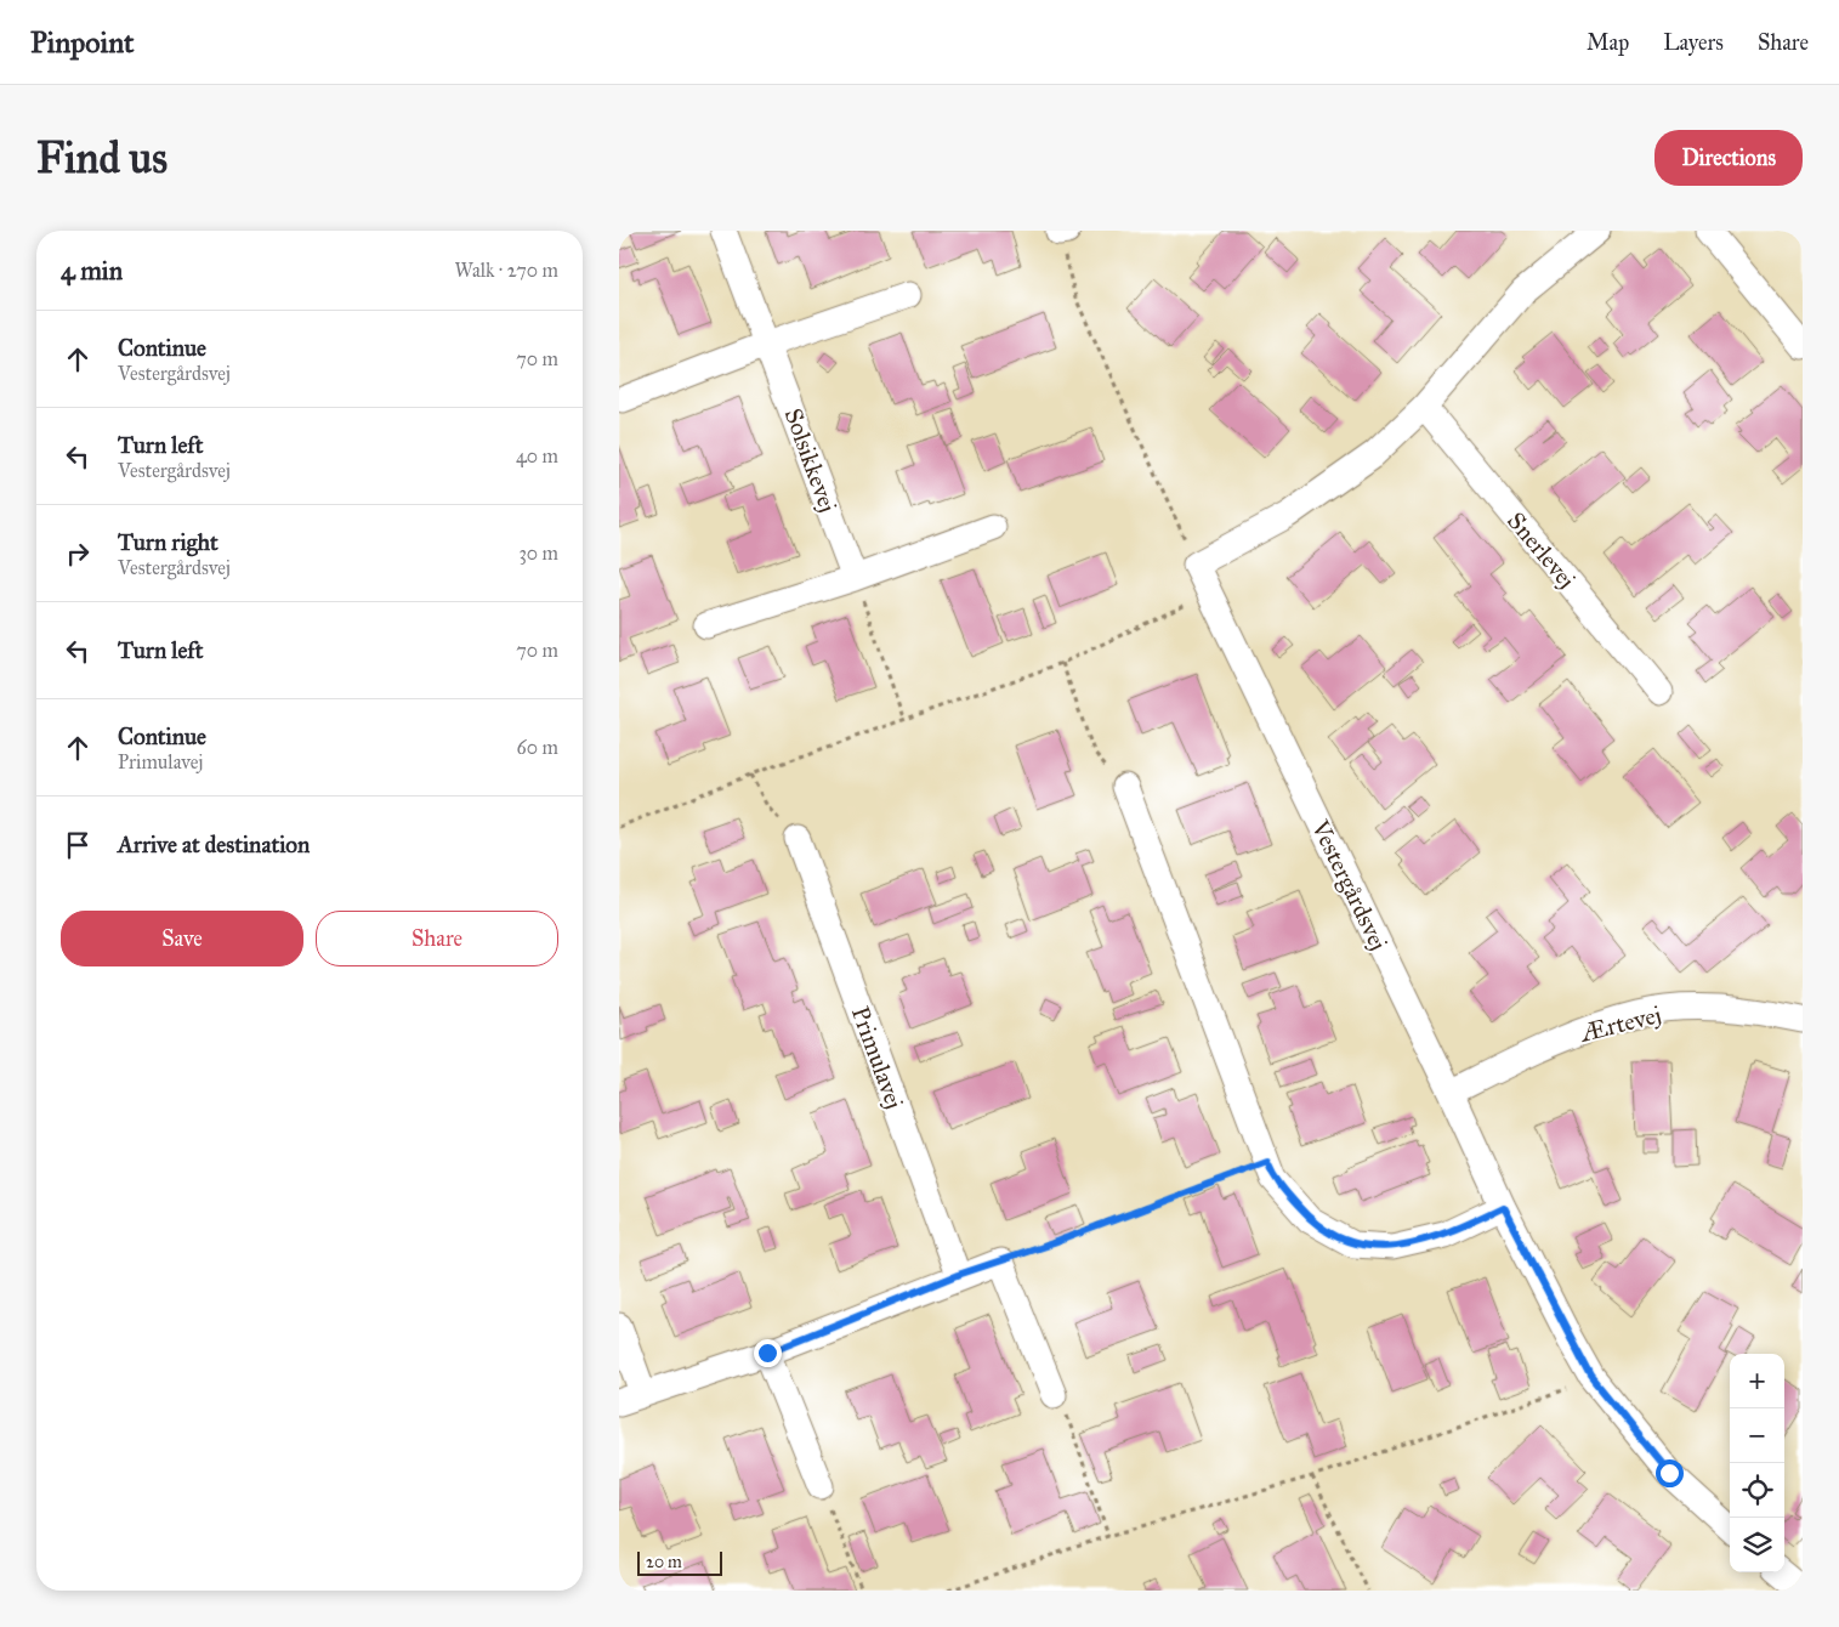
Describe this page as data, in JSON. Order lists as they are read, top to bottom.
{
  "streets": {
    "street": [
      "Solsikkevej",
      "Snerlevej",
      "Vestergårdsvej",
      "Ærtevej",
      "Primulavej"
    ]
  },
  "crossings": [
    ["Vestergårdsvej", "Ærtevej"]
  ],
  "scale_bar": "20 m",
  "page": {
    "header": "Pinpoint",
    "nav": ["Map", "Layers", "Share"],
    "buttons": [
      "Directions",
      ["Save", "Share"]
    ],
    "title": "Find us",
    "heading": ["4 min", "Walk · 270 m"],
    "list": [
      ["Continue", "Vestergårdsvej", "70 m"],
      ["Turn left", "Vestergårdsvej", "40 m"],
      ["Turn right", "Vestergårdsvej", "30 m"],
      ["Turn left", "70 m"],
      ["Continue", "Primulavej", "60 m"],
      "Arrive at destination"
    ],
    "map_buttons": ["+", "−"],
    "scale": "20 m"
  }
}
